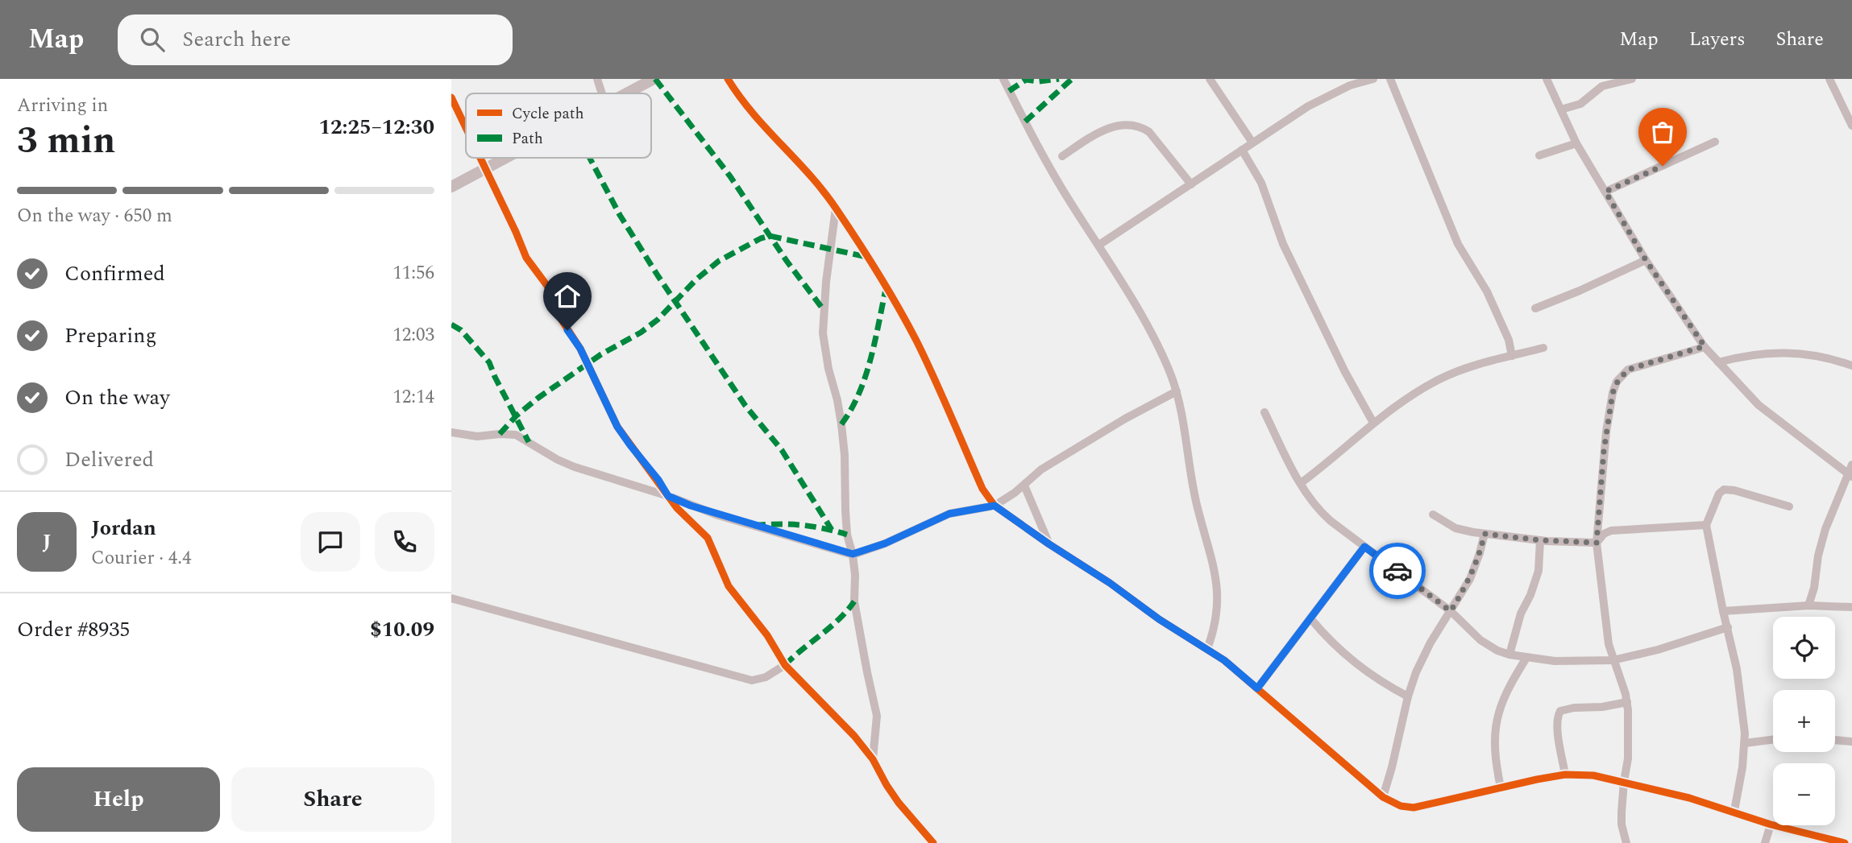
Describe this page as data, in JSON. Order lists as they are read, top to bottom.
{
  "legend": ["Cycle path", "Path"],
  "page": {
    "header": "Map",
    "search": "Search here",
    "nav": ["Map", "Layers", "Share"],
    "heading": ["3 min", "Arriving in", "12:25–12:30"],
    "panel": [
      "Jordan",
      "Courier · 4.4",
      "Order #8935",
      "$10.09"
    ],
    "bar": "On the way · 650 m",
    "list": [
      ["Confirmed", "11:56"],
      ["Preparing", "12:03"],
      ["On the way", "12:14"],
      "Delivered"
    ],
    "round": "J",
    "map_buttons": ["+", "−"],
    "buttons": ["Help", "Share"]
  }
}
